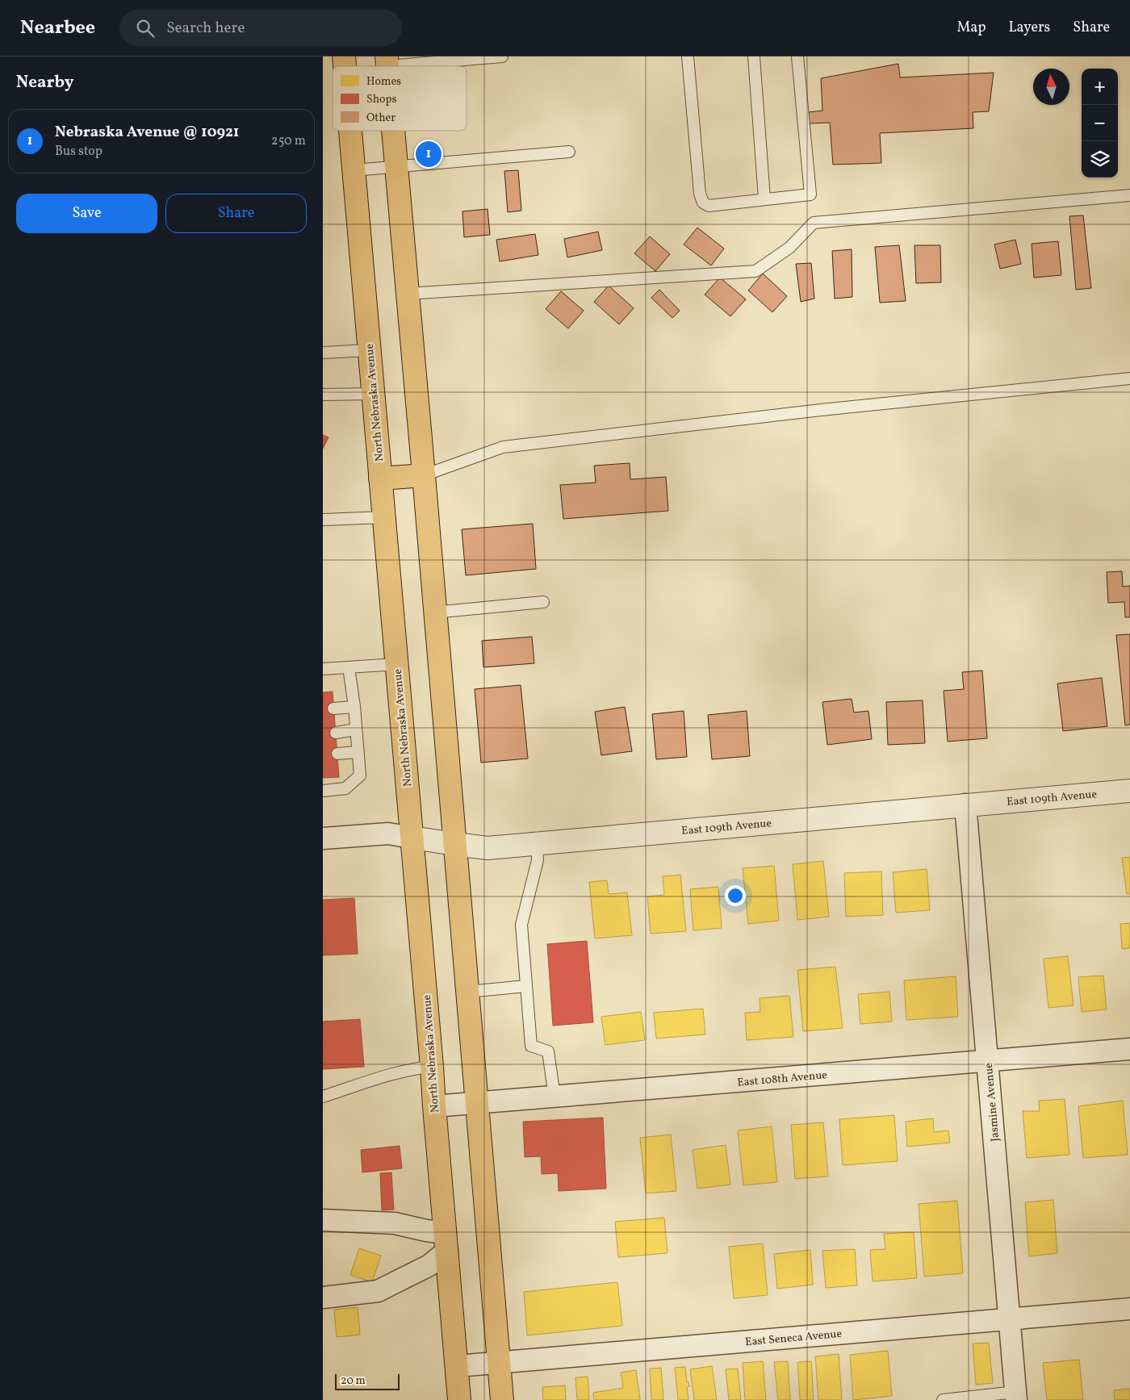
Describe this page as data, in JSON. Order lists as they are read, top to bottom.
{
  "streets": {
    "main road": ["North Nebraska Avenue"],
    "street": [
      "East 109th Avenue",
      "East 108th Avenue",
      "Jasmine Avenue",
      "East Seneca Avenue"
    ]
  },
  "crossings": [
    ["North Nebraska Avenue", "East 109th Avenue"],
    ["North Nebraska Avenue", "East 108th Avenue"],
    ["North Nebraska Avenue", "East Seneca Avenue"],
    ["East 109th Avenue", "Jasmine Avenue"],
    ["East 108th Avenue", "Jasmine Avenue"],
    ["Jasmine Avenue", "East Seneca Avenue"]
  ],
  "legend": ["Homes", "Shops", "Other"],
  "scale_bar": "20 m",
  "north": "top",
  "page": {
    "header": "Nearbee",
    "search": "Search here",
    "nav": ["Map", "Layers", "Share"],
    "heading": "Nearby",
    "map_buttons": ["+", "−"],
    "list": [
      {
        "mark": "1",
        "name": "Nebraska Avenue @ 10921",
        "note": "Bus stop",
        "value": "250 m"
      }
    ],
    "pins": "1",
    "buttons": ["Save", "Share"],
    "scale": "20 m"
  }
}
